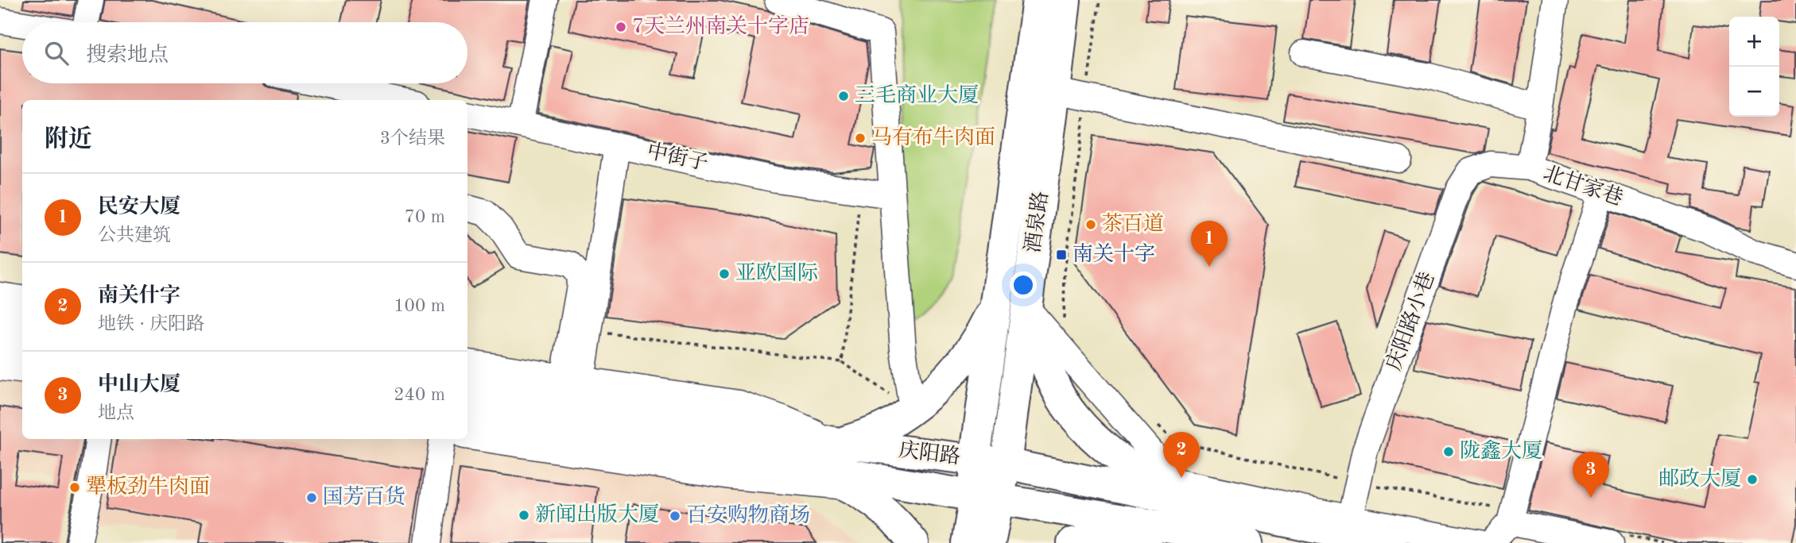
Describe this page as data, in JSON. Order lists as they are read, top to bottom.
{
  "streets": {
    "main road": ["酒泉路", "庆阳路"],
    "street": ["中街子", "北甘家巷", "庆阳路小巷"]
  },
  "crossings": [
    ["北甘家巷", "庆阳路小巷"],
    ["酒泉路", "庆阳路"],
    ["庆阳路小巷", "庆阳路"]
  ],
  "places": {
    "other": [
      "7天兰州南关十字店",
      "三毛商业大厦",
      "马有布牛肉面",
      "茶百道",
      "亚欧国际",
      "陇鑫大厦",
      "邮政大厦",
      "犟板劲牛肉面",
      "国芳百货",
      "新闻出版大厦",
      "百安购物商场"
    ],
    "transit": ["南关十字"]
  },
  "page": {
    "map_buttons": ["+", "−"],
    "search": "搜索地点",
    "heading": ["附近", "3个结果"],
    "list": [
      {
        "mark": "1",
        "name": "民安大厦",
        "note": "公共建筑",
        "value": "70 m"
      },
      {
        "mark": "2",
        "name": "南关什字",
        "note": "地铁 · 庆阳路",
        "value": "100 m"
      },
      {
        "mark": "3",
        "name": "中山大厦",
        "note": "地点",
        "value": "240 m"
      }
    ],
    "pins": ["1", "2", "3"]
  }
}
